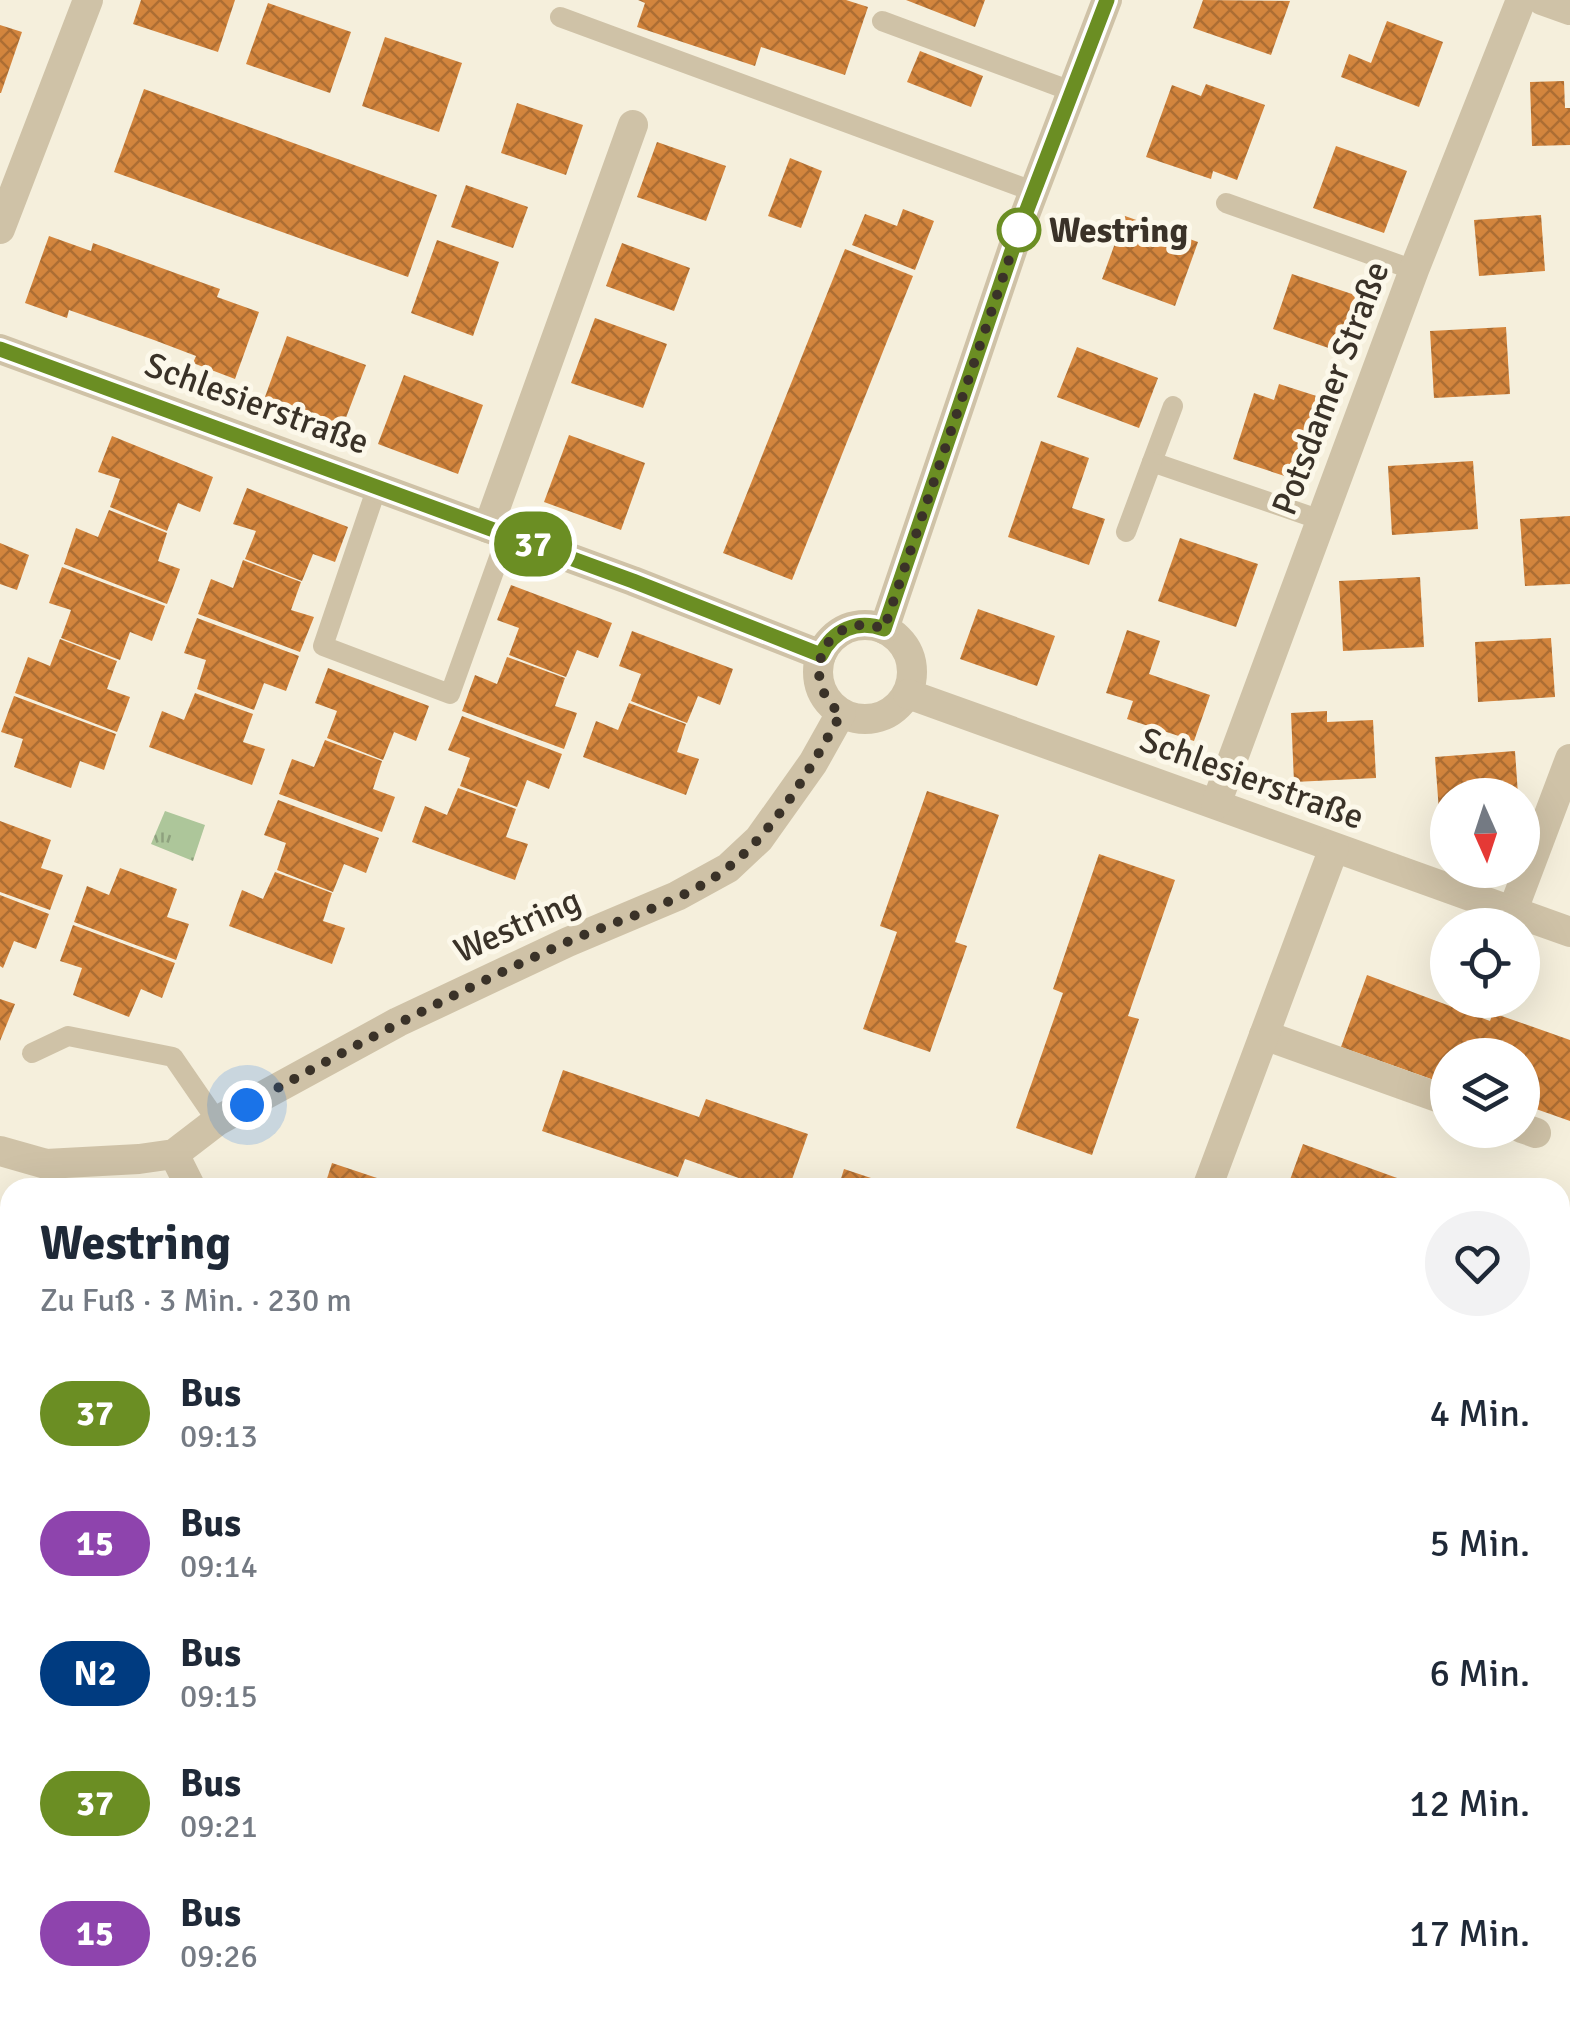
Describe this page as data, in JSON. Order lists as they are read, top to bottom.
{
  "streets": {
    "street": ["Potsdamer Straße", "Schlesierstraße", "Westring"]
  },
  "crossings": [
    ["Potsdamer Straße", "Schlesierstraße"],
    ["Schlesierstraße", "Westring"]
  ],
  "places": ["Westring"],
  "lines": ["bus line 37"],
  "north": "bottom",
  "page": {
    "on_map": "37",
    "heading": ["Westring", "Zu Fuß · 3 Min. · 230 m"],
    "list": [
      {
        "mark": "37",
        "name": "Bus",
        "note": "09:13",
        "value": "4 Min."
      },
      {
        "mark": "15",
        "name": "Bus",
        "note": "09:14",
        "value": "5 Min."
      },
      {
        "mark": "N2",
        "name": "Bus",
        "note": "09:15",
        "value": "6 Min."
      },
      {
        "mark": "37",
        "name": "Bus",
        "note": "09:21",
        "value": "12 Min."
      },
      {
        "mark": "15",
        "name": "Bus",
        "note": "09:26",
        "value": "17 Min."
      }
    ]
  }
}
